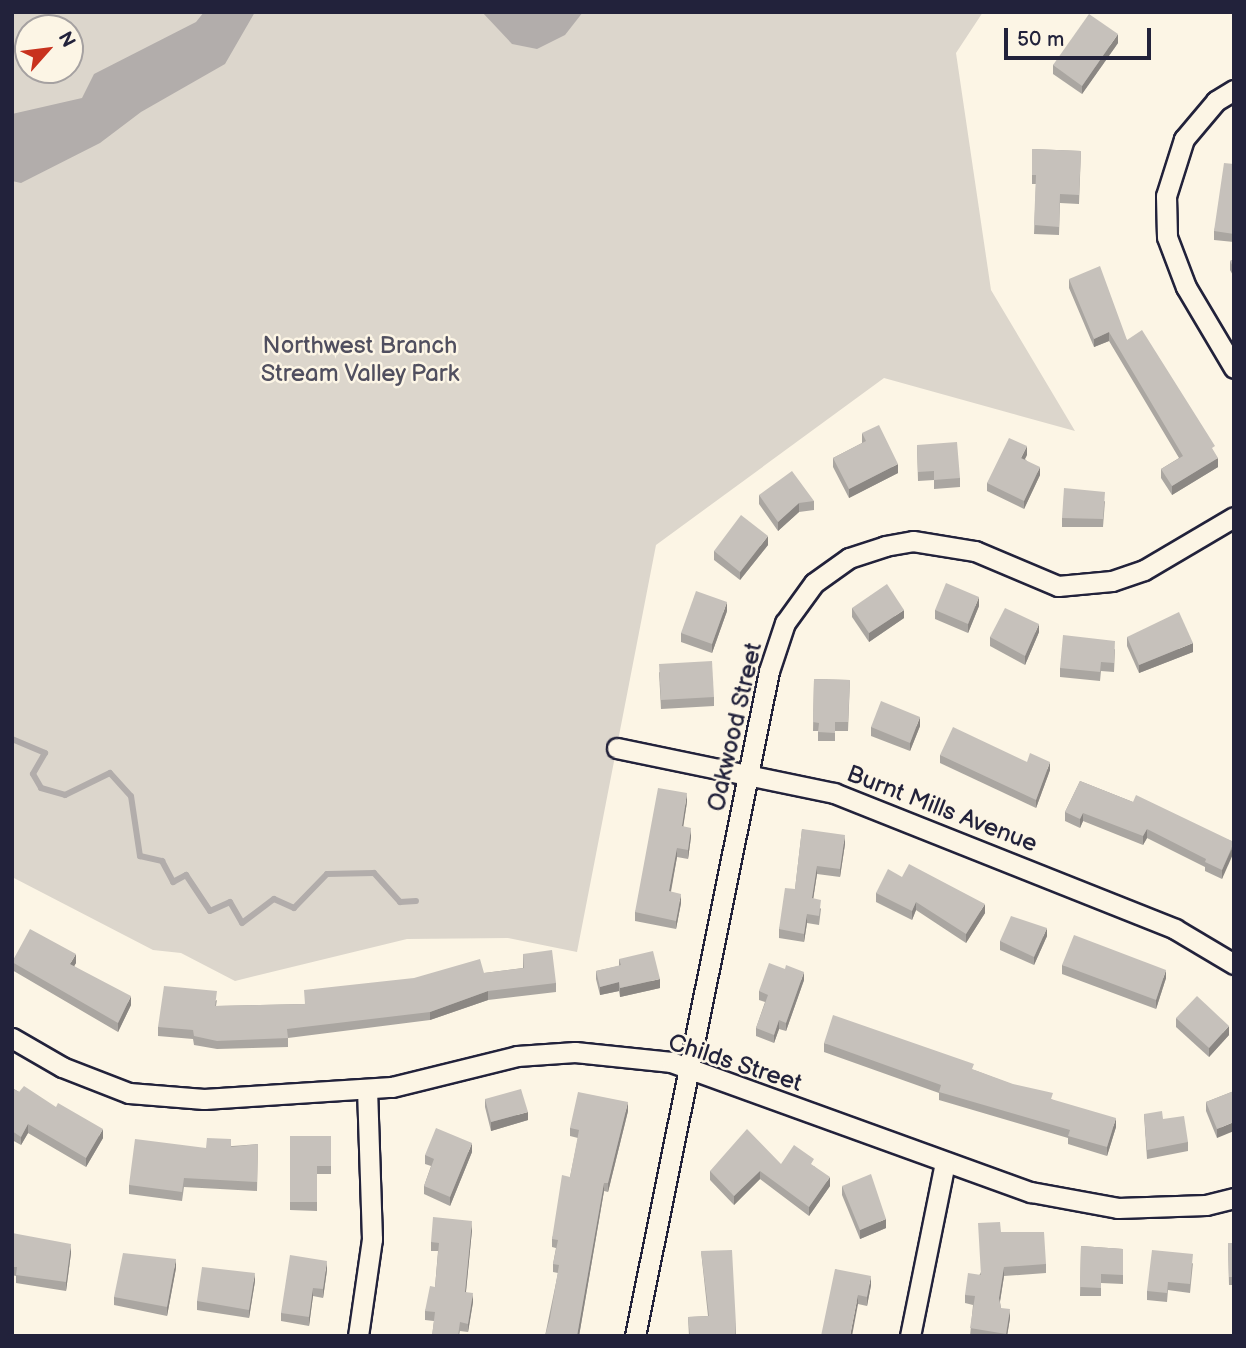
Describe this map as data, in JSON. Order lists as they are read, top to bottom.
{
  "streets": {
    "street": ["Oakwood Street", "Burnt Mills Avenue", "Childs Street"]
  },
  "crossings": [
    ["Oakwood Street", "Burnt Mills Avenue"],
    ["Oakwood Street", "Childs Street"]
  ],
  "parks": ["Northwest Branch Stream Valley Park"],
  "scale_bar": "50 m",
  "north": "top right"
}
